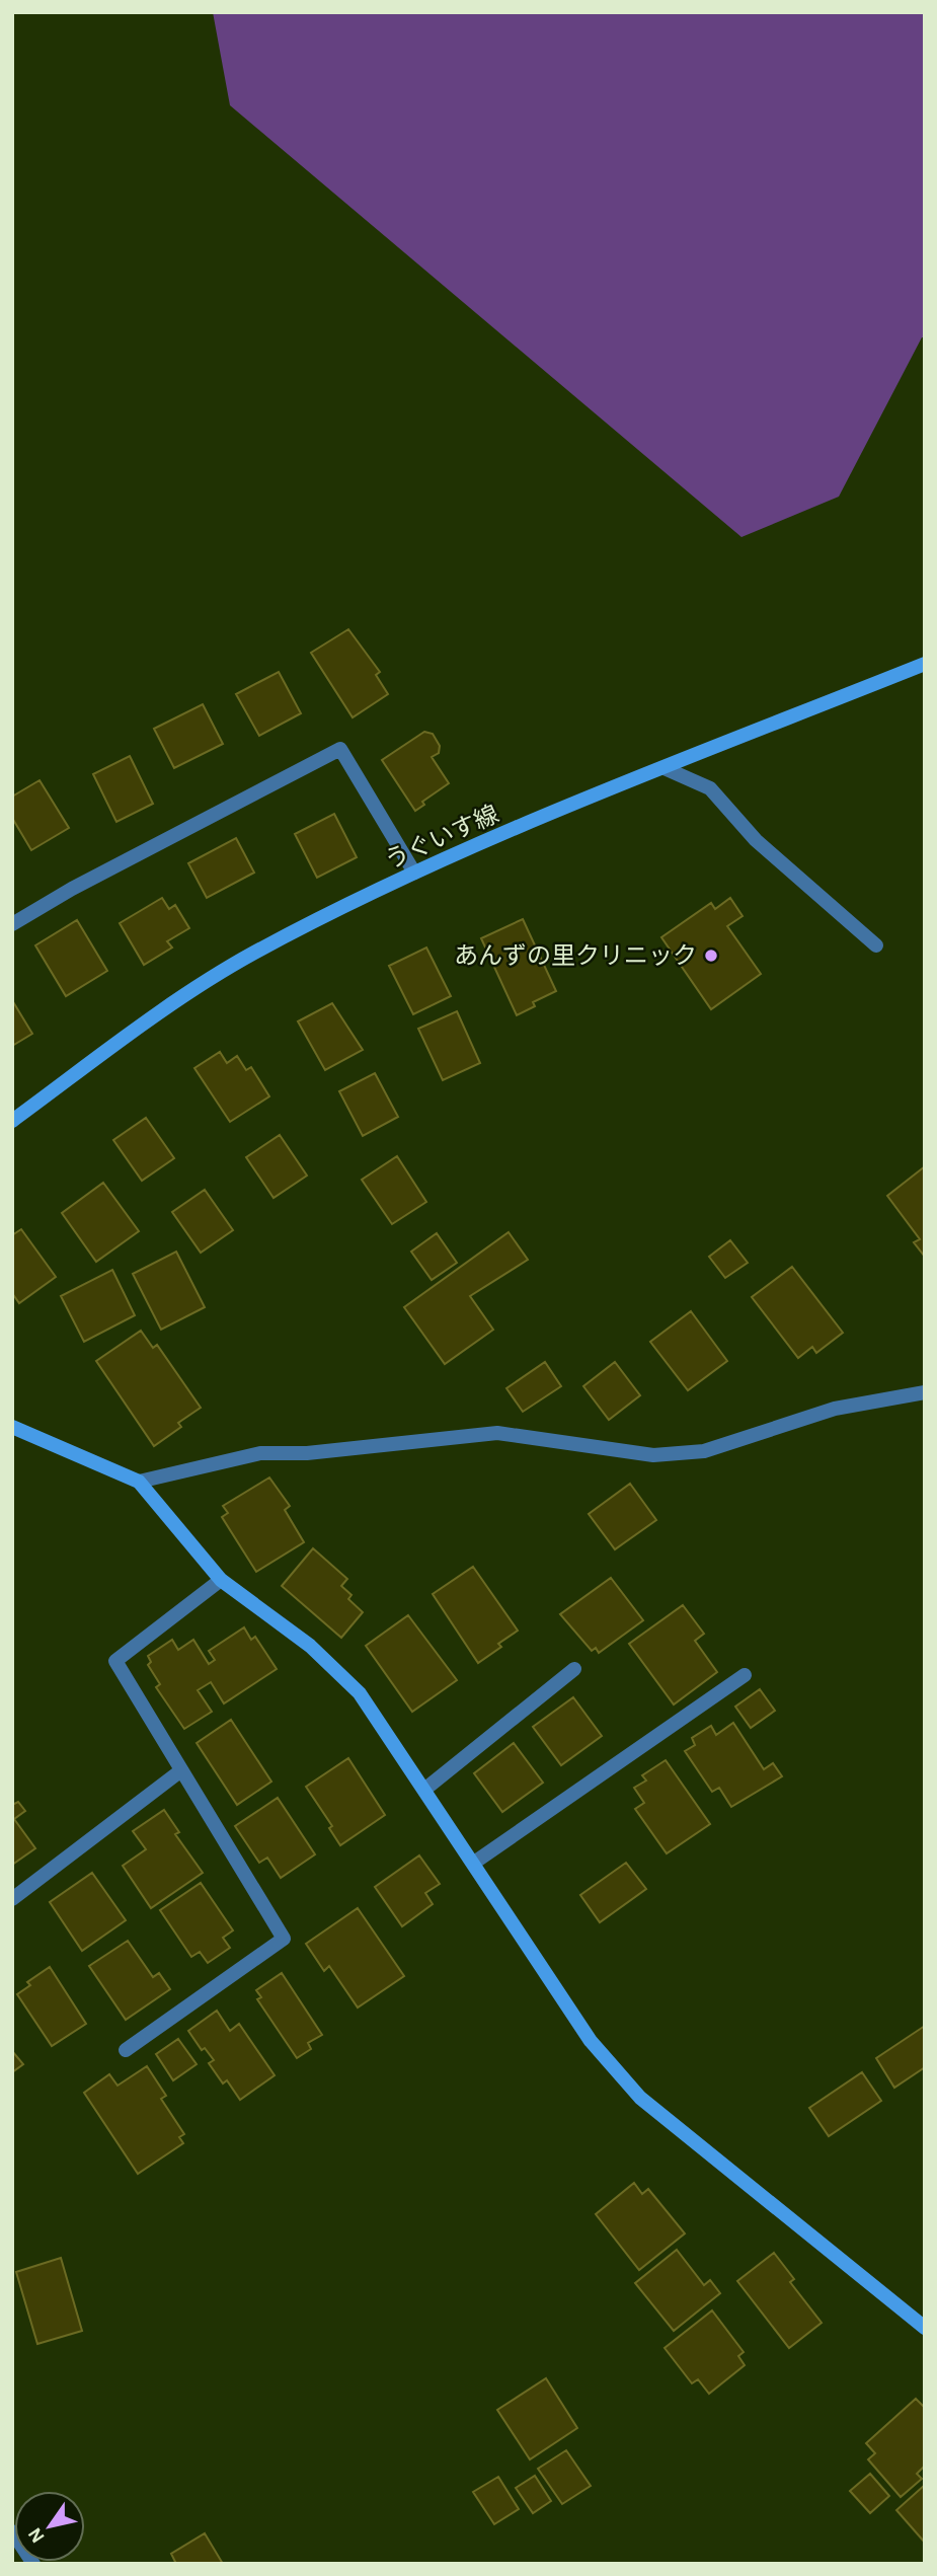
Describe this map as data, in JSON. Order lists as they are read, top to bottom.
{
  "streets": {
    "street": ["うぐいす線"]
  },
  "places": ["あんずの里クリニック"],
  "north": "bottom left"
}
